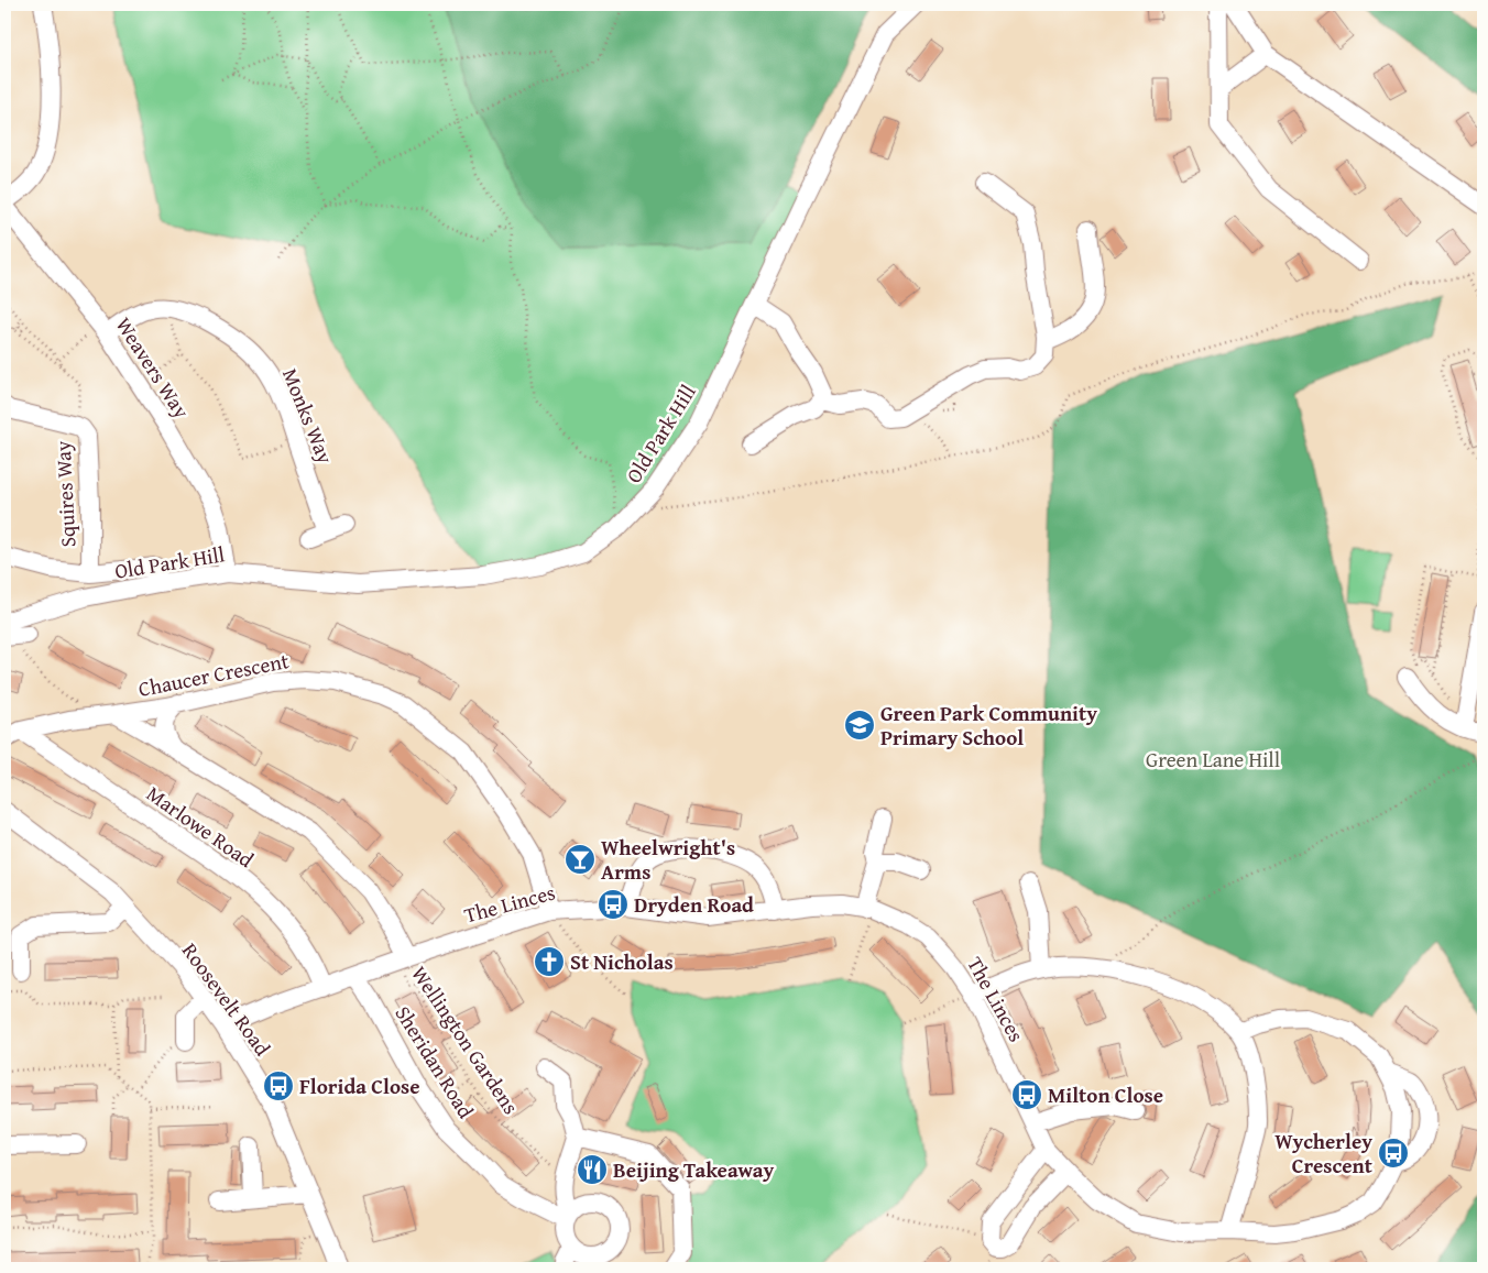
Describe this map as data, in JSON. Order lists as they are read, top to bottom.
{
  "streets": {
    "street": [
      "Weavers Way",
      "Monks Way",
      "Old Park Hill",
      "Squires Way",
      "Chaucer Crescent",
      "Marlowe Road",
      "The Linces",
      "Roosevelt Road",
      "Sheridan Road"
    ],
    "path": ["Wellington Gardens"]
  },
  "crossings": [
    ["Weavers Way", "Monks Way"],
    ["Weavers Way", "Old Park Hill"],
    ["Chaucer Crescent", "Marlowe Road"],
    ["Chaucer Crescent", "The Linces"],
    ["Marlowe Road", "The Linces"],
    ["The Linces", "Roosevelt Road"],
    ["The Linces", "Wellington Gardens"],
    ["The Linces", "Sheridan Road"]
  ],
  "parks": ["Green Lane Hill"],
  "places": {
    "school or university": ["Green Park Community Primary School"],
    "bar": ["Wheelwright's Arms"],
    "bus stop": [
      "Dryden Road",
      "Florida Close",
      "Milton Close",
      "Wycherley Crescent"
    ],
    "church": ["St Nicholas"],
    "restaurant": ["Beijing Takeaway"]
  }
}
